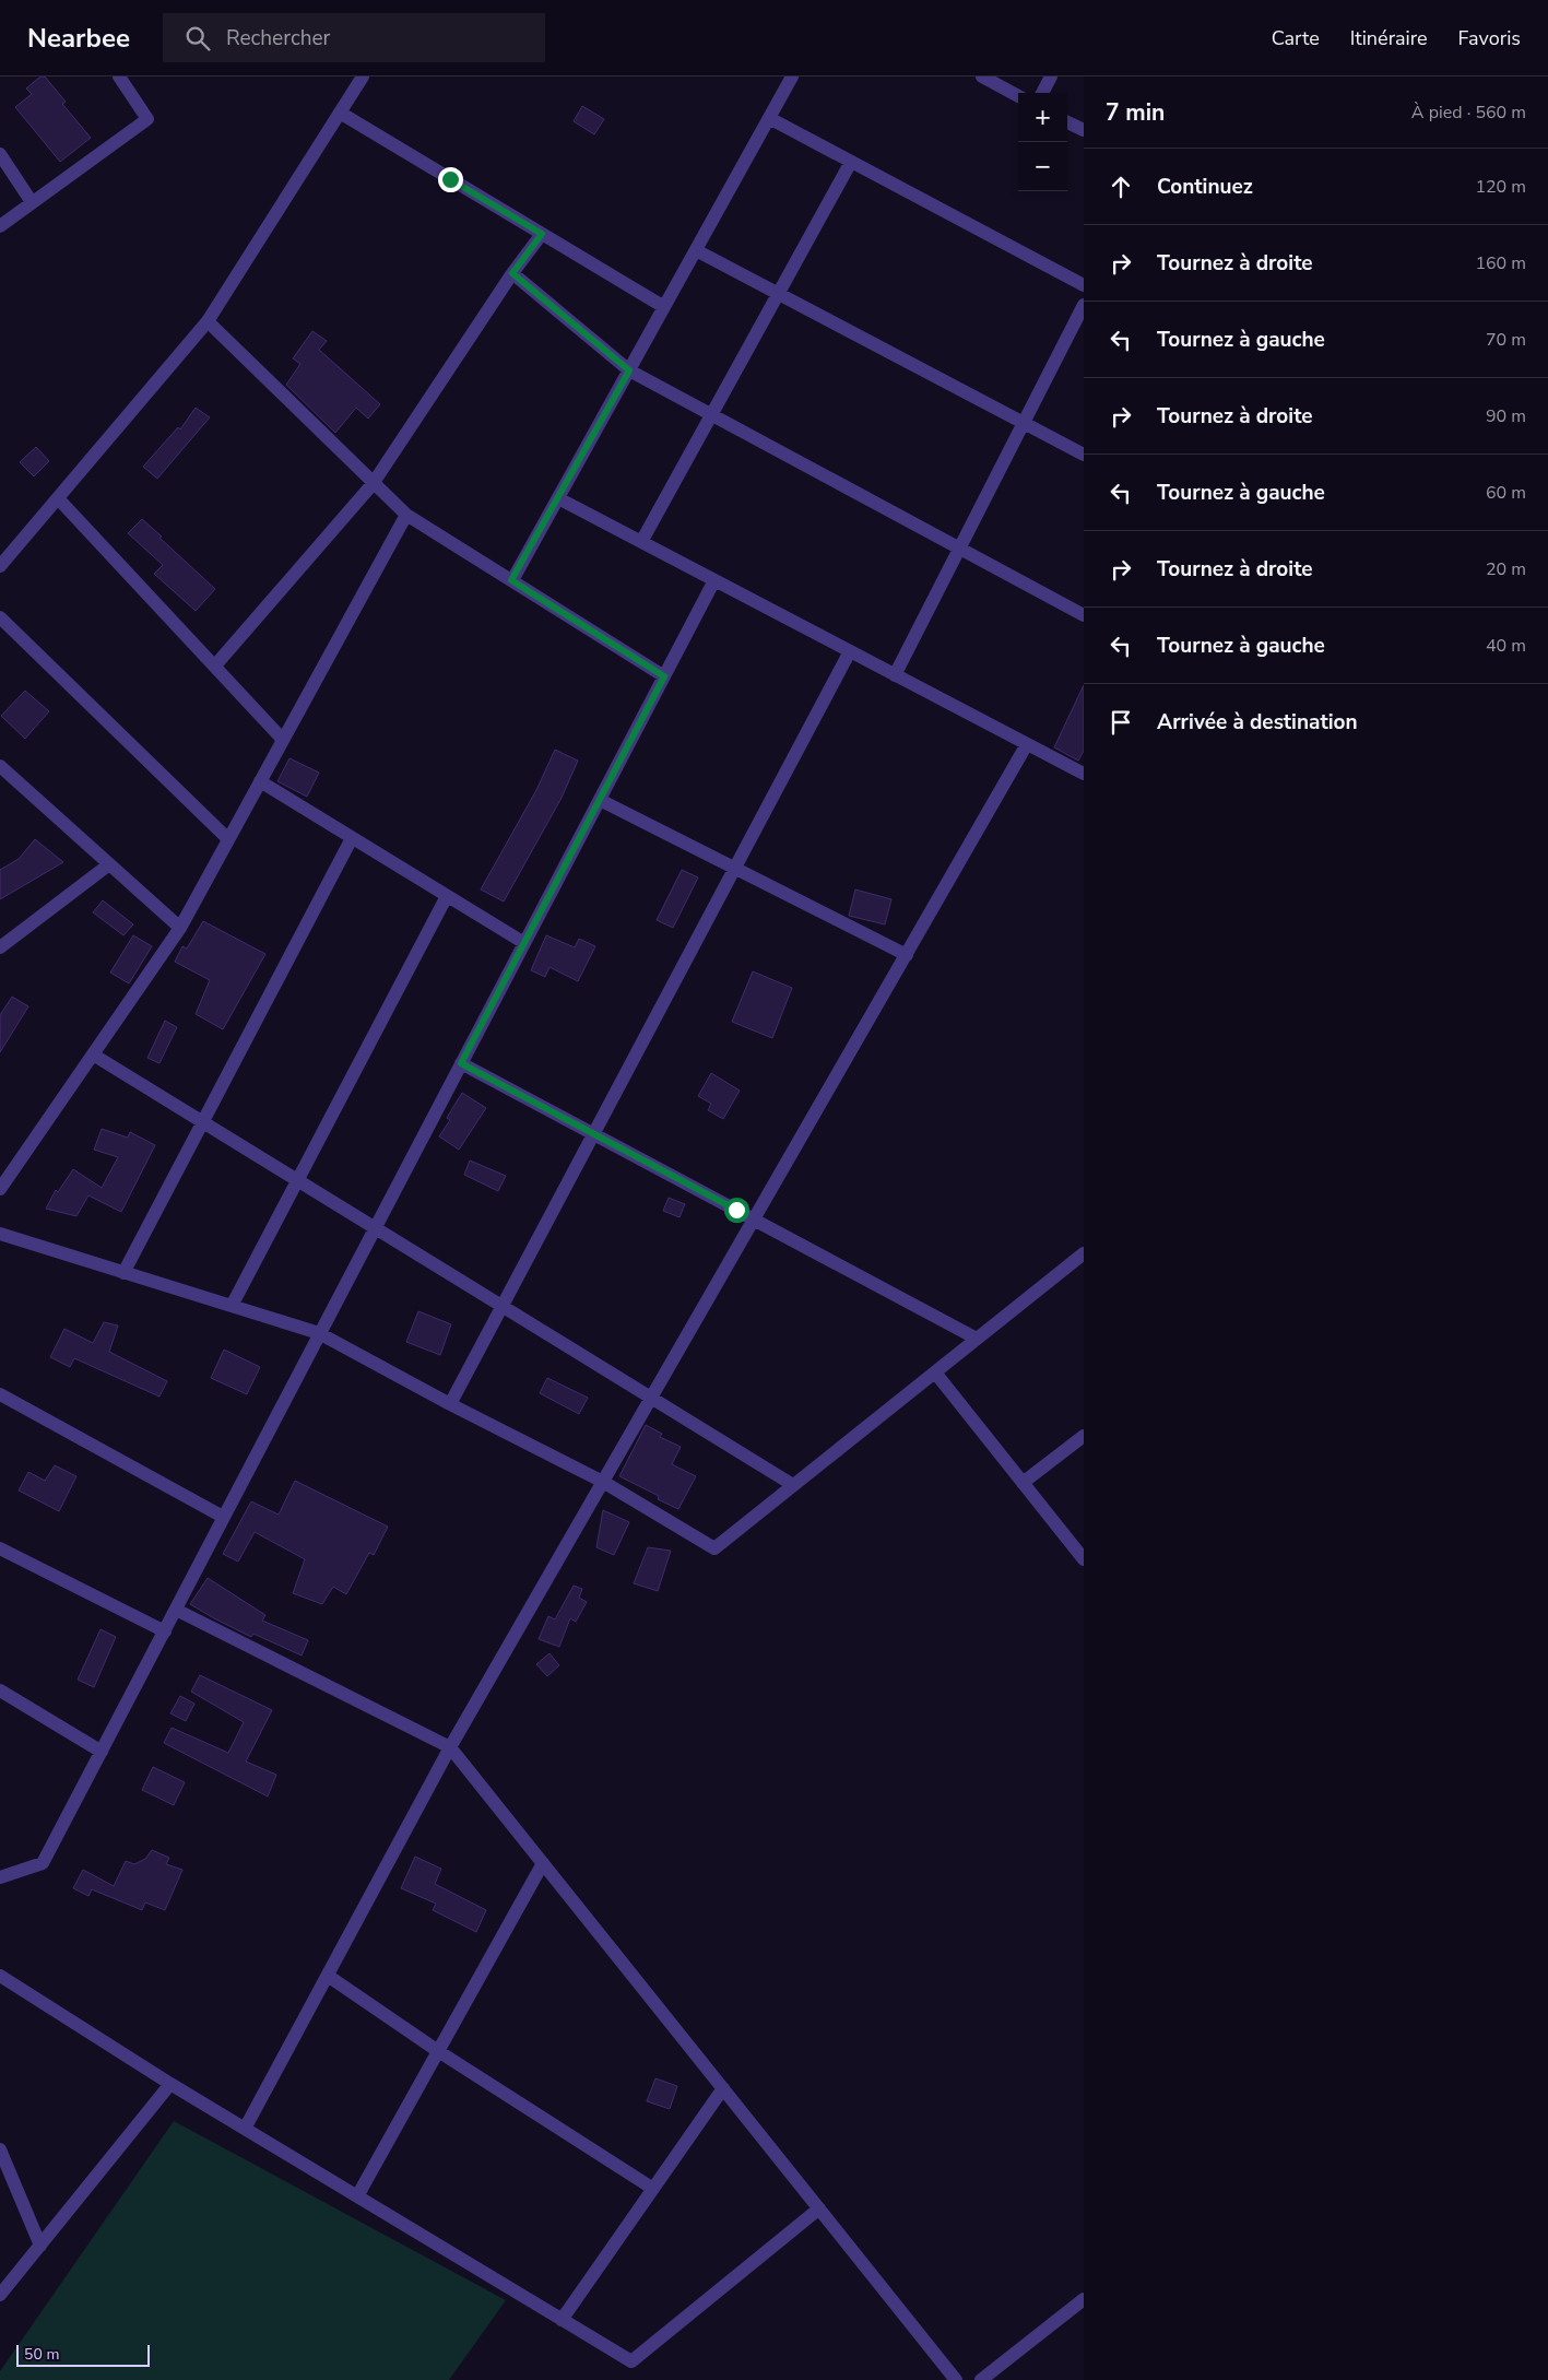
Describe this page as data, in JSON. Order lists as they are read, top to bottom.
{
  "scale_bar": "50 m",
  "page": {
    "header": "Nearbee",
    "search": "Rechercher",
    "nav": ["Carte", "Itinéraire", "Favoris"],
    "heading": ["7 min", "À pied · 560 m"],
    "map_buttons": ["+", "−"],
    "list": [
      ["Continuez", "120 m"],
      ["Tournez à droite", "160 m"],
      ["Tournez à gauche", "70 m"],
      ["Tournez à droite", "90 m"],
      ["Tournez à gauche", "60 m"],
      ["Tournez à droite", "20 m"],
      ["Tournez à gauche", "40 m"],
      "Arrivée à destination"
    ],
    "scale": "50 m"
  }
}
